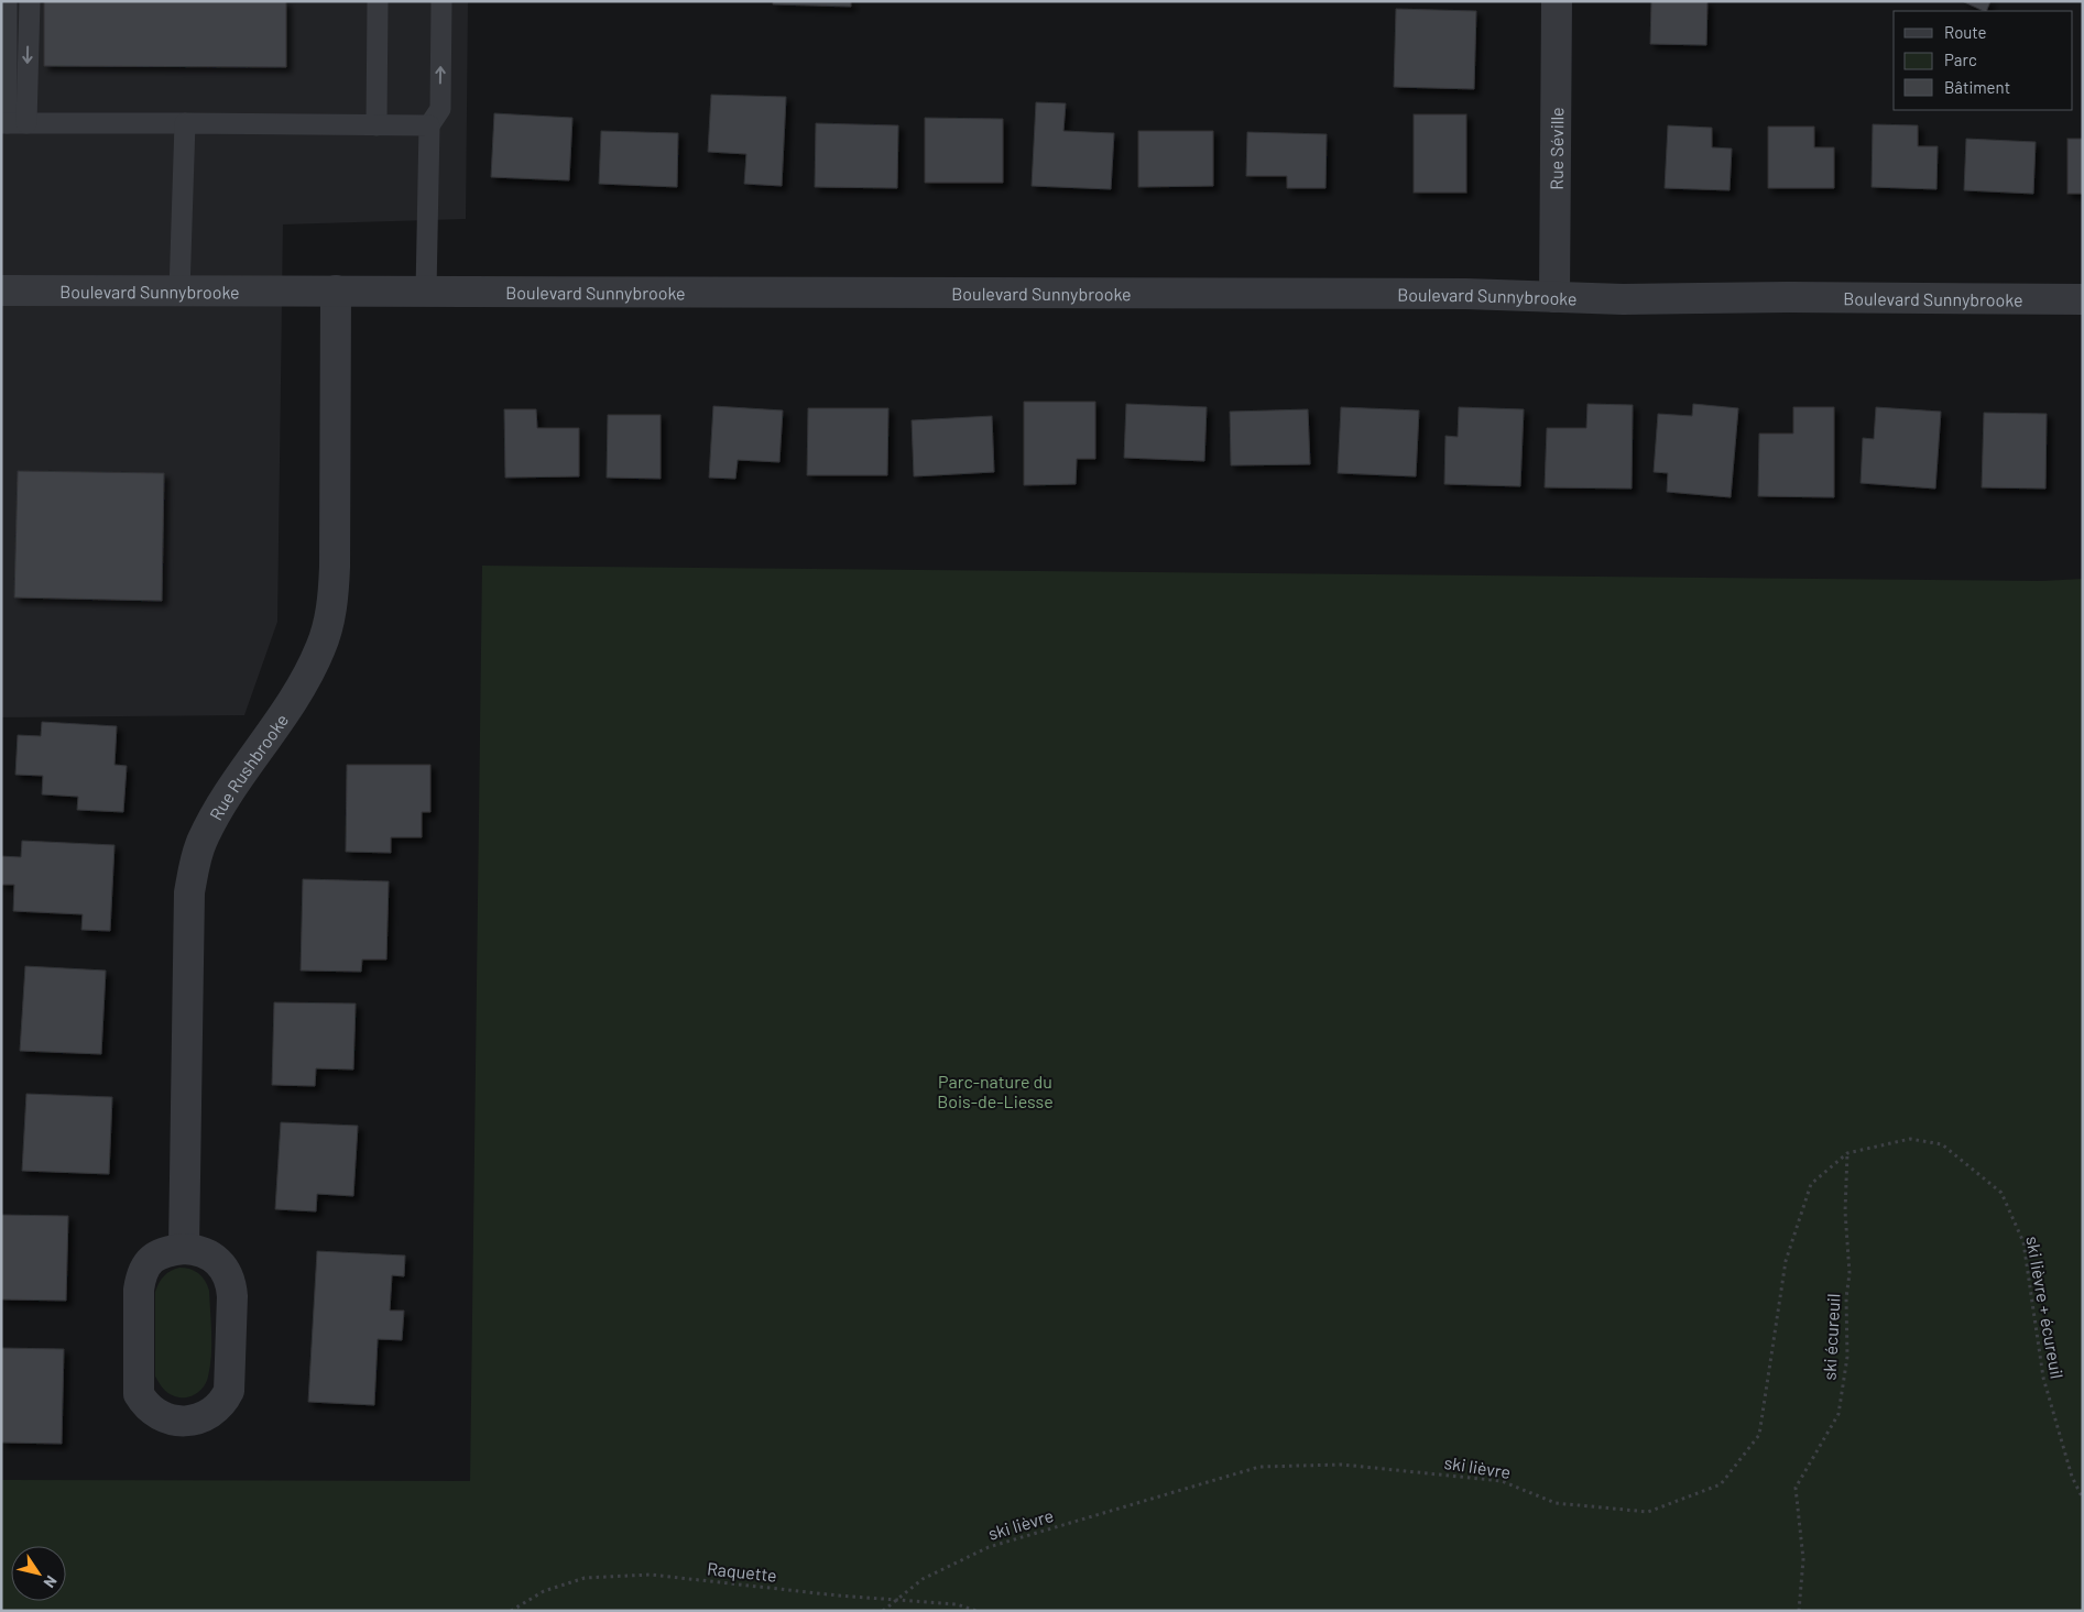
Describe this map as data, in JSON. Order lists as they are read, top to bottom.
{
  "streets": {
    "street": ["Rue Séville", "Boulevard Sunnybrooke", "Rue Rushbrooke"],
    "path": [
      "ski lièvre + écureuil",
      "ski écureuil",
      "ski lièvre",
      "Raquette"
    ]
  },
  "crossings": [
    ["Rue Séville", "Boulevard Sunnybrooke"],
    ["Boulevard Sunnybrooke", "Rue Rushbrooke"],
    ["ski lièvre + écureuil", "ski écureuil"],
    ["ski lièvre + écureuil", "ski lièvre"],
    ["ski écureuil", "ski lièvre"],
    ["ski lièvre", "Raquette"]
  ],
  "parks": ["Parc-nature du Bois-de-Liesse"],
  "legend": ["Route", "Parc", "Bâtiment"],
  "north": "bottom right"
}
